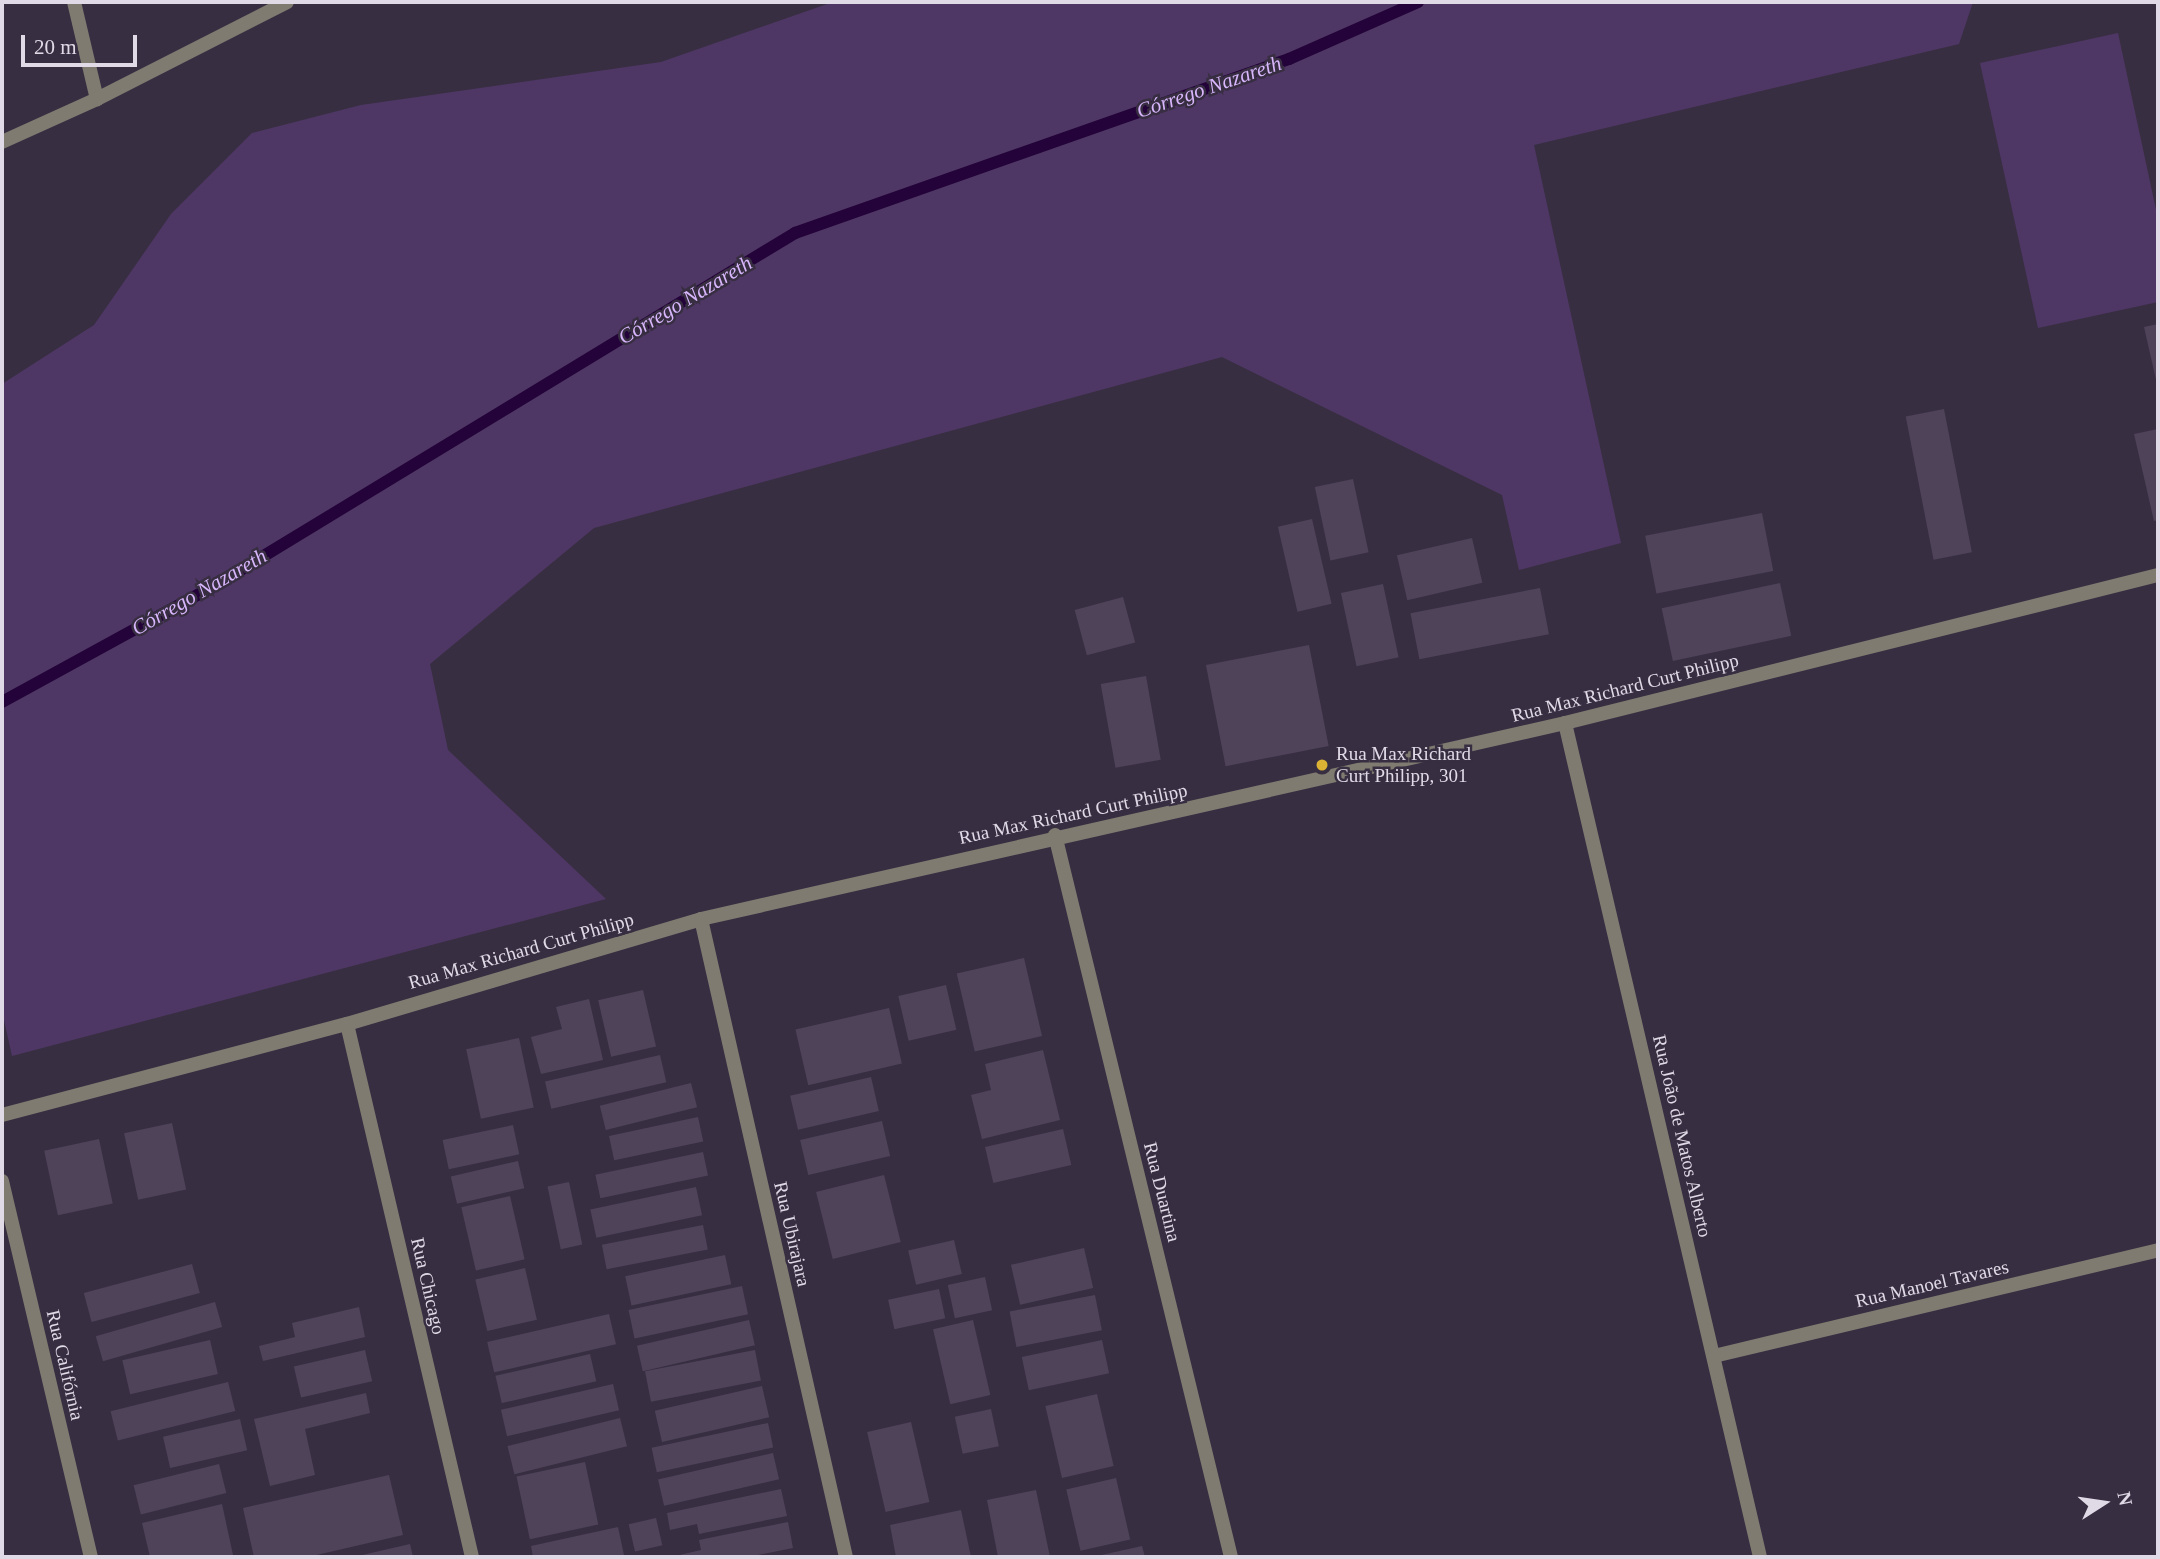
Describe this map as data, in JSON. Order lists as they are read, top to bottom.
{
  "streets": {
    "street": [
      "Rua Max Richard Curt Philipp",
      "Rua João de Matos Alberto",
      "Rua Duartina",
      "Rua Ubirajara",
      "Rua Manoel Tavares",
      "Rua Chicago",
      "Rua Califórnia"
    ]
  },
  "crossings": [
    ["Rua Max Richard Curt Philipp", "Rua João de Matos Alberto"],
    ["Rua Max Richard Curt Philipp", "Rua Duartina"],
    ["Rua Max Richard Curt Philipp", "Rua Ubirajara"],
    ["Rua Max Richard Curt Philipp", "Rua Chicago"],
    ["Rua João de Matos Alberto", "Rua Manoel Tavares"]
  ],
  "water": ["Córrego Nazareth"],
  "places": ["Rua Max Richard Curt Philipp, 301"],
  "scale_bar": "20 m",
  "north": "right"
}
